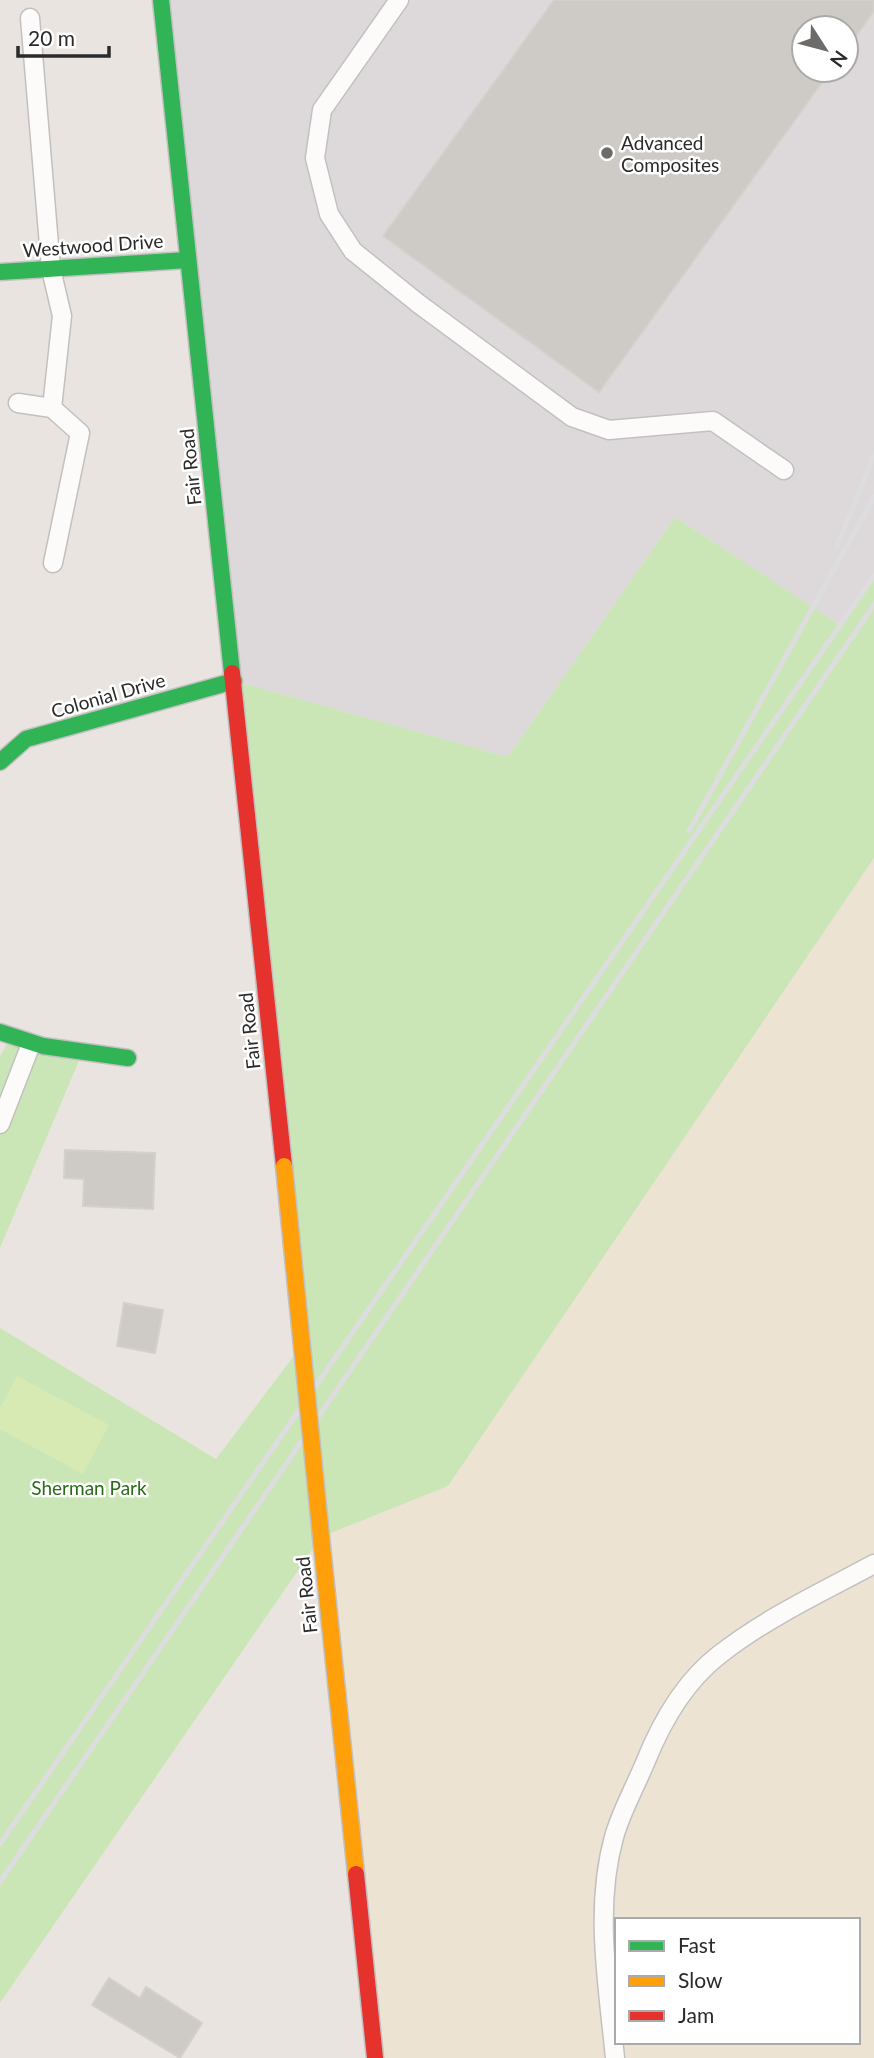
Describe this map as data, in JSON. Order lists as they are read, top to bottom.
{
  "streets": {
    "main road": ["Westwood Drive", "Fair Road", "Colonial Drive"]
  },
  "crossings": [
    ["Westwood Drive", "Fair Road"],
    ["Fair Road", "Colonial Drive"]
  ],
  "parks": ["Sherman Park"],
  "places": ["Advanced Composites"],
  "legend": ["Fast", "Slow", "Jam"],
  "scale_bar": "20 m",
  "north": "bottom right"
}
